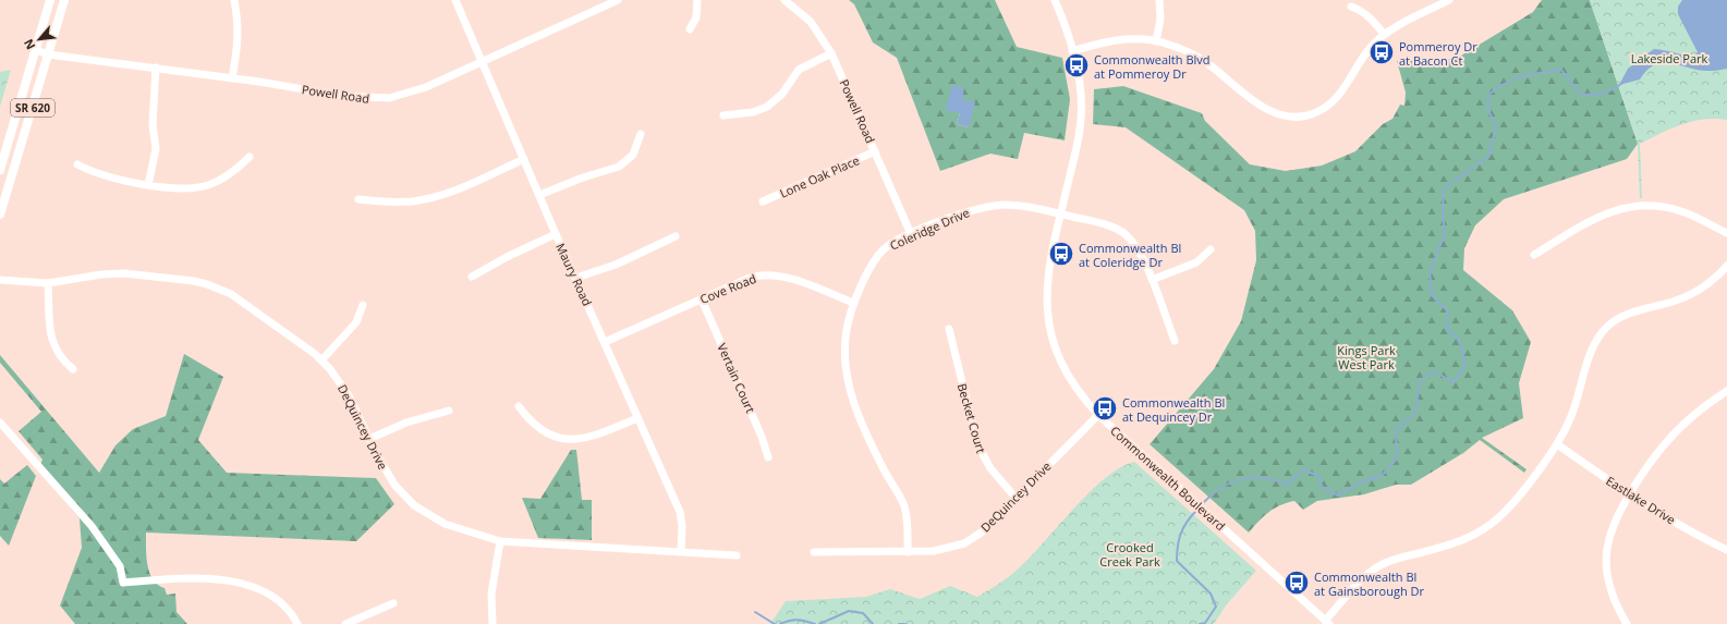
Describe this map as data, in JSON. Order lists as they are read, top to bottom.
{
  "streets": {
    "main road": ["SR 620"],
    "street": [
      "Powell Road",
      "Lone Oak Place",
      "Coleridge Drive",
      "Maury Road",
      "Cove Road",
      "Vertain Court",
      "Becket Court",
      "DeQuincey Drive",
      "Commonwealth Boulevard",
      "Eastlake Drive"
    ]
  },
  "crossings": [
    ["Powell Road", "SR 620"],
    ["Powell Road", "Lone Oak Place"],
    ["Powell Road", "Coleridge Drive"],
    ["Powell Road", "Maury Road"],
    ["Coleridge Drive", "Cove Road"],
    ["Coleridge Drive", "DeQuincey Drive"],
    ["Coleridge Drive", "Commonwealth Boulevard"],
    ["Maury Road", "Cove Road"],
    ["Maury Road", "DeQuincey Drive"],
    ["Cove Road", "Vertain Court"],
    ["Becket Court", "DeQuincey Drive"],
    ["DeQuincey Drive", "Commonwealth Boulevard"]
  ],
  "parks": ["Lakeside Park", "Kings Park West Park", "Crooked Creek Park"],
  "places": {
    "bus stop": [
      "Pommeroy Dr at Bacon Ct",
      "Commonwealth Blvd at Pommeroy Dr",
      "Commonwealth Bl at Coleridge Dr",
      "Commonwealth Bl at Dequincey Dr",
      "Commonwealth Bl at Gainsborough Dr"
    ]
  },
  "north": "bottom left"
}
